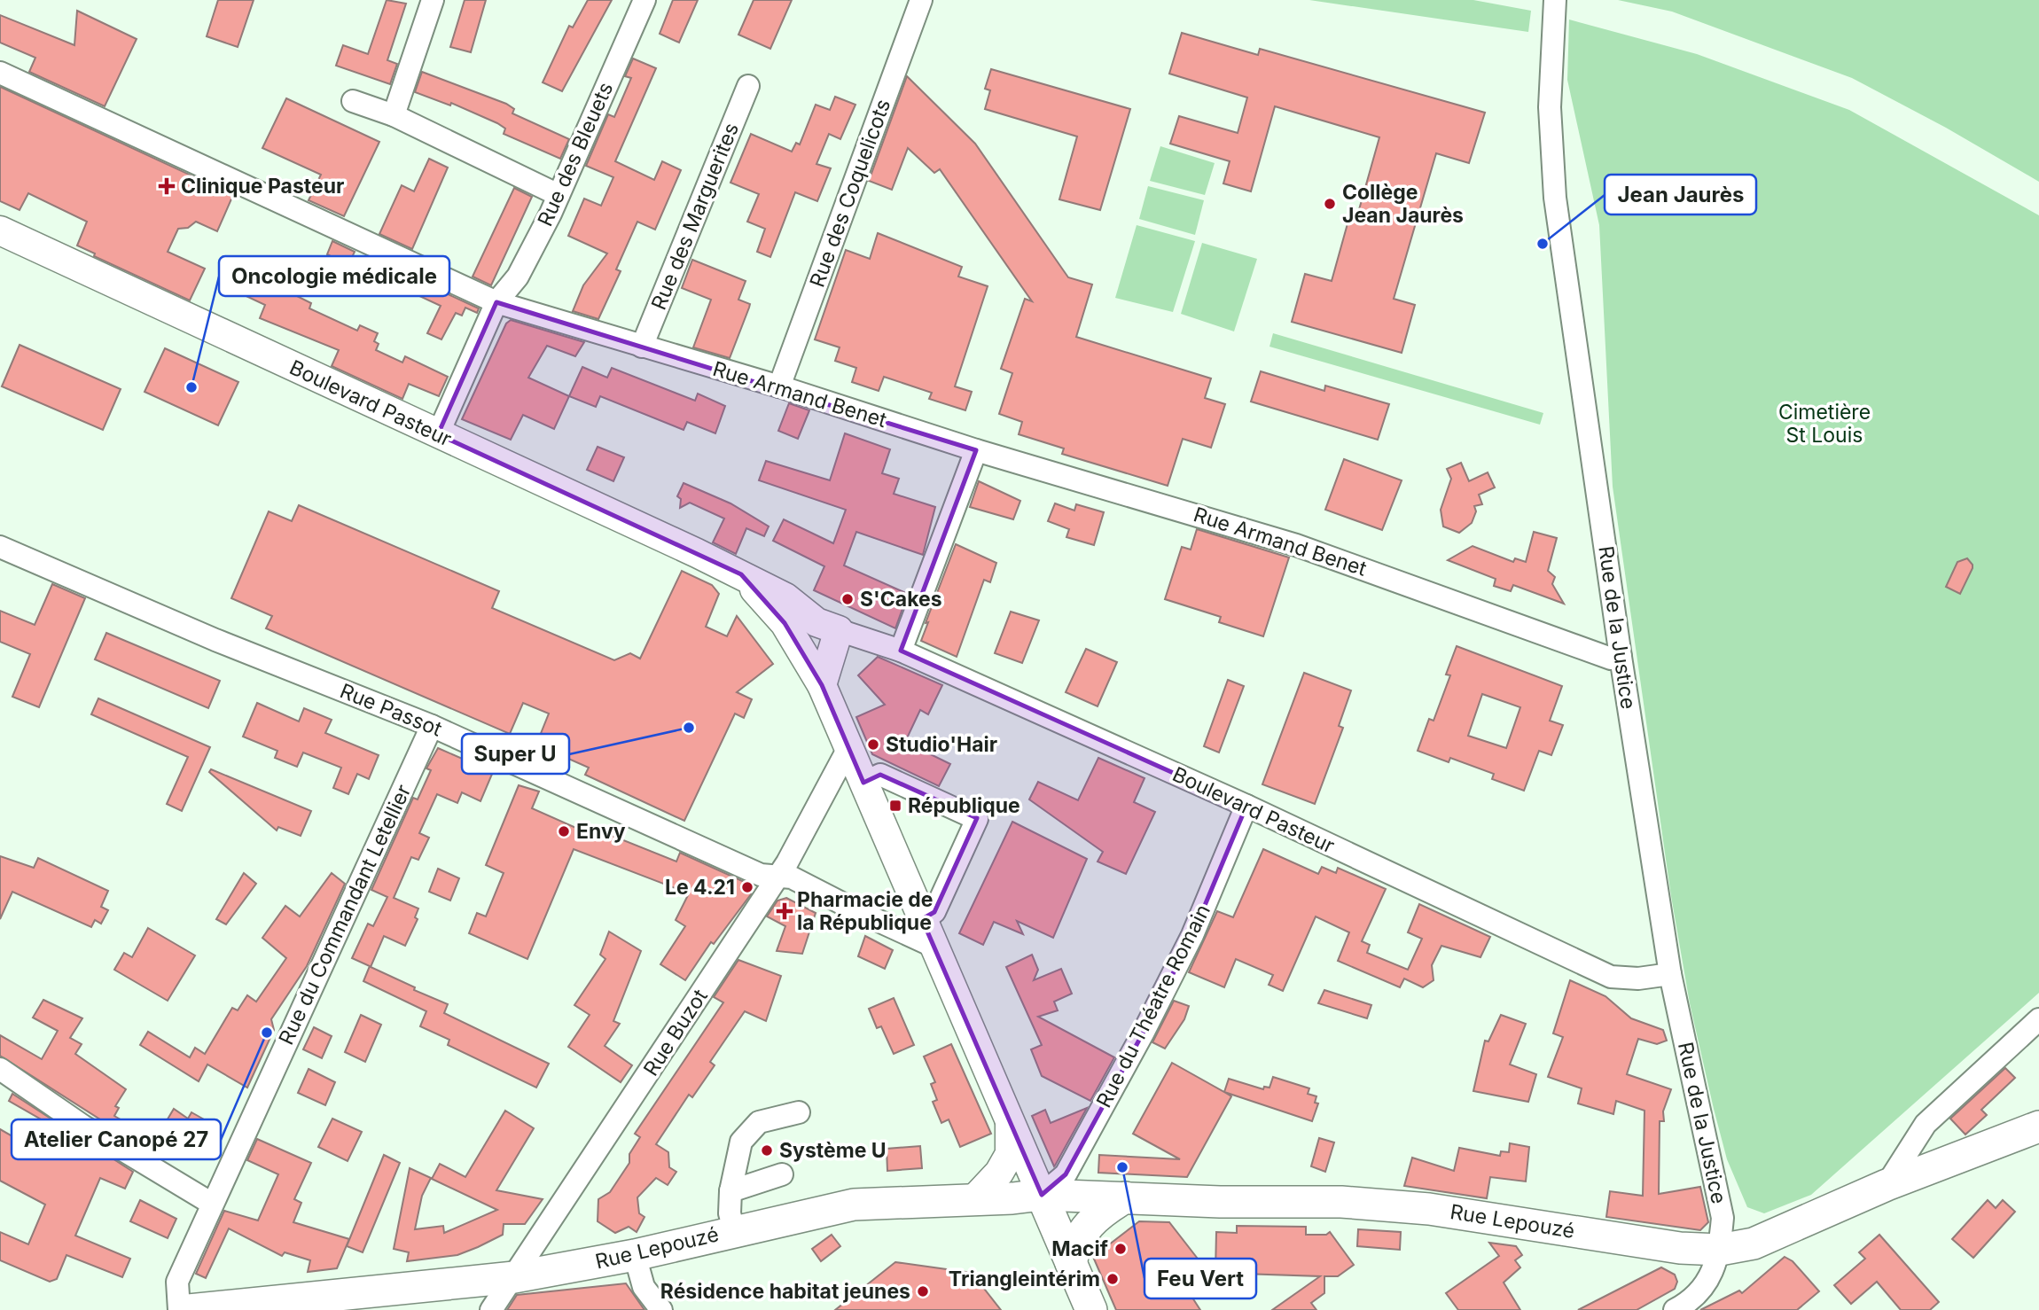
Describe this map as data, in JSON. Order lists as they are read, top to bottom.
{
  "streets": {
    "main road": ["Rue Lepouzé"],
    "street": [
      "Rue des Bleuets",
      "Rue des Coquelicots",
      "Rue des Marguerites",
      "Rue Armand Benet",
      "Boulevard Pasteur",
      "Rue de la Justice",
      "Rue Passot",
      "Rue du Commandant Letellier",
      "Rue du Théatre Romain",
      "Rue Buzot"
    ]
  },
  "crossings": [
    ["Rue des Bleuets", "Rue Armand Benet"],
    ["Rue des Bleuets", "Boulevard Pasteur"],
    ["Rue des Coquelicots", "Rue Armand Benet"],
    ["Rue des Marguerites", "Rue Armand Benet"],
    ["Rue Armand Benet", "Rue de la Justice"],
    ["Boulevard Pasteur", "Rue de la Justice"],
    ["Boulevard Pasteur", "Rue du Théatre Romain"],
    ["Rue de la Justice", "Rue Lepouzé"],
    ["Rue Passot", "Rue du Commandant Letellier"],
    ["Rue Passot", "Rue Buzot"],
    ["Rue du Théatre Romain", "Rue Lepouzé"],
    ["Rue Buzot", "Rue Lepouzé"]
  ],
  "parks": ["Cimetière St Louis"],
  "places": {
    "health": ["Clinique Pasteur", "Pharmacie de la République"],
    "other": [
      "Collège Jean Jaurès",
      "Jean Jaurès",
      "Oncologie médicale",
      "S'Cakes",
      "Super U",
      "Studio'Hair",
      "Envy",
      "Le 4.21",
      "Atelier Canopé 27",
      "Système U",
      "Feu Vert",
      "Macif",
      "Triangleintérim",
      "Résidence habitat jeunes"
    ],
    "transit": ["République"]
  }
}
